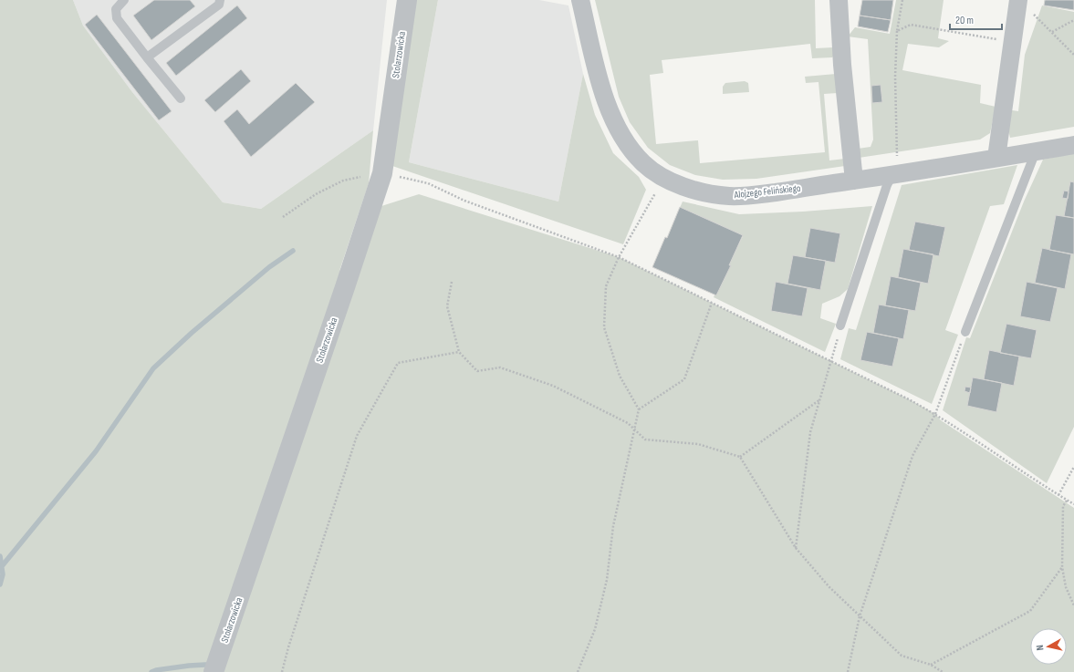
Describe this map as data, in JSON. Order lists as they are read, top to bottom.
{
  "streets": {
    "street": ["Stolarzowicka", "Alojzego Felińskiego"]
  },
  "scale_bar": "20 m",
  "north": "left"
}
